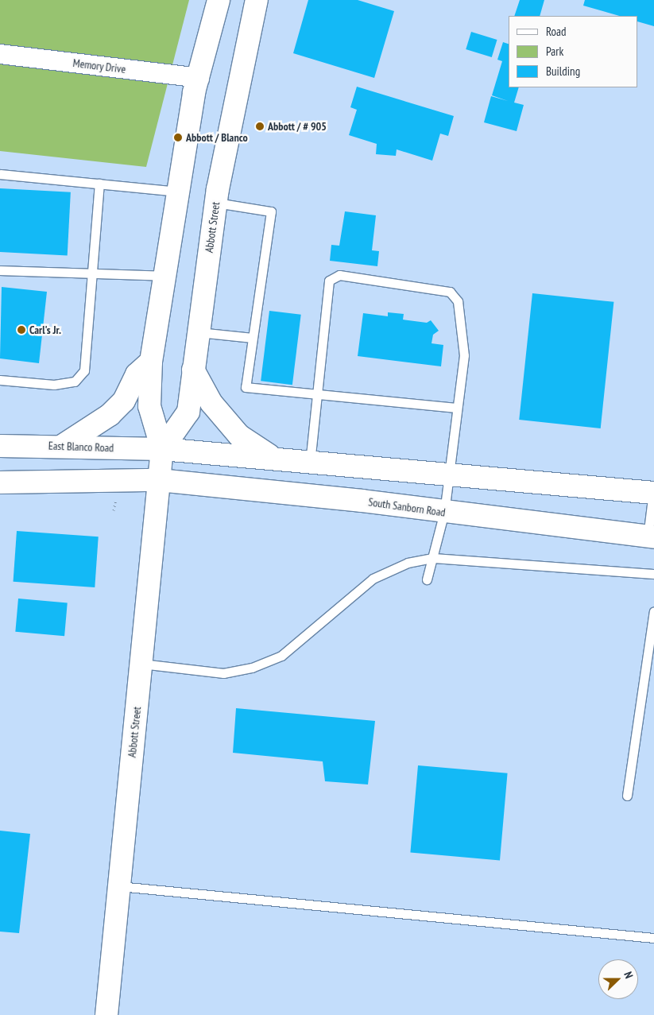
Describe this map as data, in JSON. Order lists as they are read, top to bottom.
{
  "streets": {
    "main road": ["Abbott Street", "East Blanco Road", "South Sanborn Road"],
    "street": ["Memory Drive"]
  },
  "crossings": [
    ["Memory Drive", "Abbott Street"],
    ["Abbott Street", "East Blanco Road"],
    ["Abbott Street", "South Sanborn Road"]
  ],
  "places": ["Abbott / # 905", "Abbott / Blanco", "Carl's Jr."],
  "legend": ["Road", "Park", "Building"],
  "north": "right"
}
